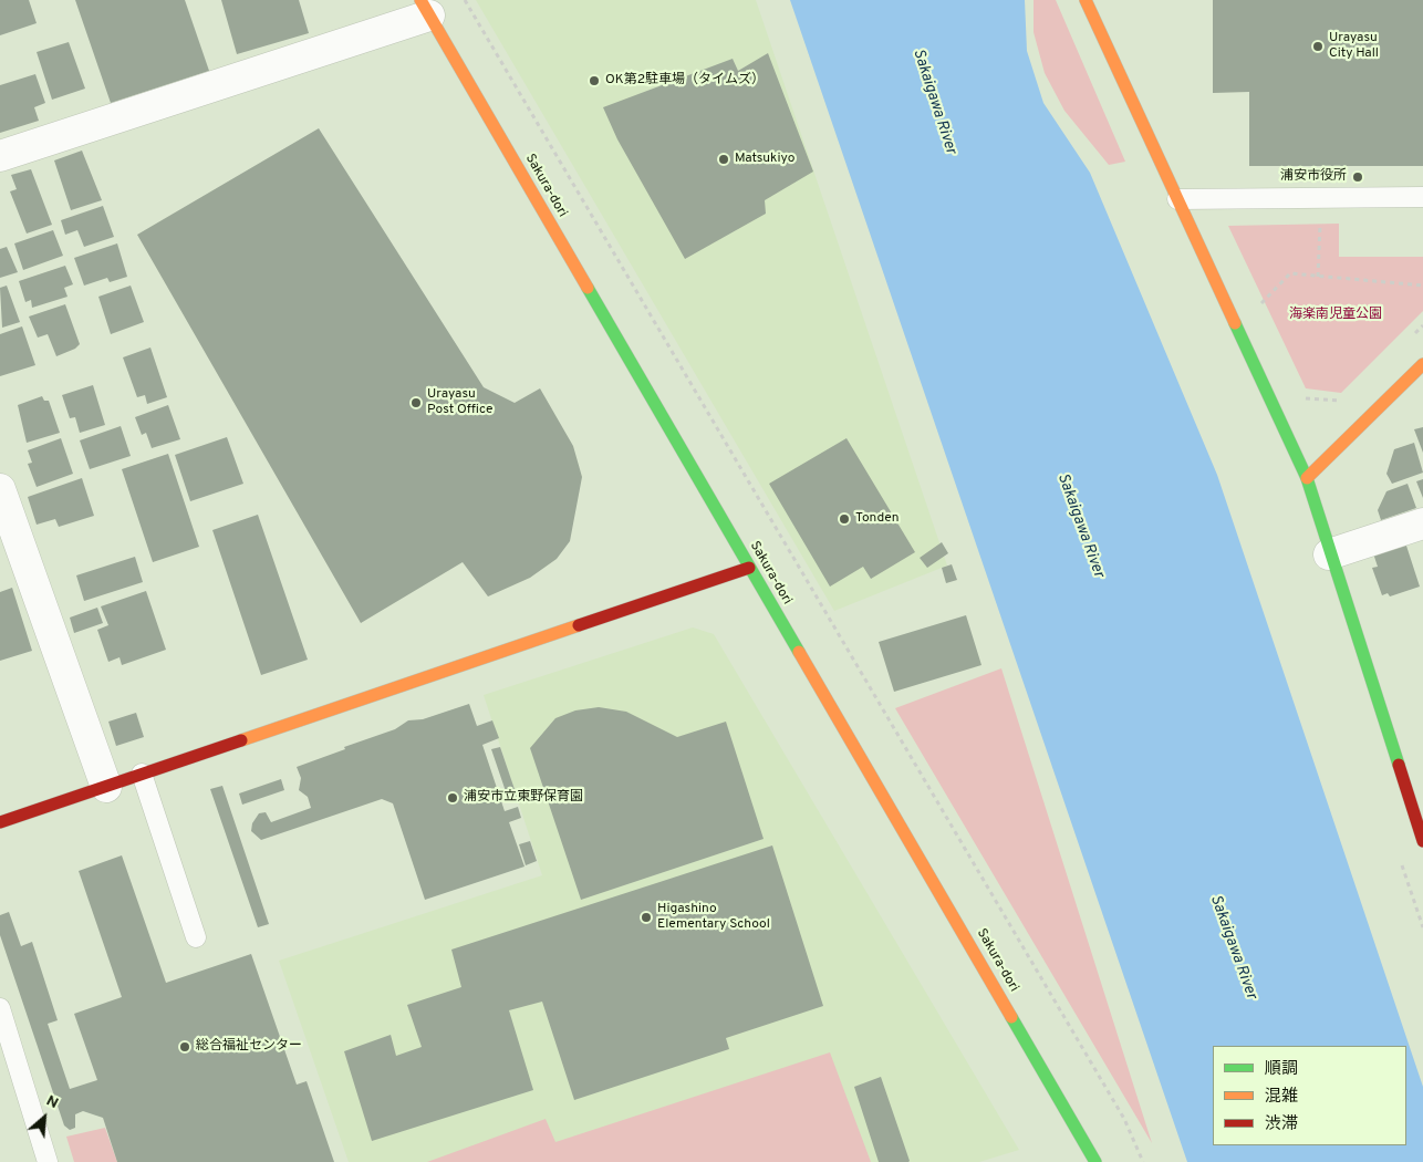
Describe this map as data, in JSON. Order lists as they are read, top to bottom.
{
  "streets": {
    "street": ["Sakura-dori"]
  },
  "water": ["Sakaigawa River"],
  "parks": ["海楽南児童公園"],
  "places": [
    "Urayasu City Hall",
    "OK第2駐車場（タイムズ）",
    "Matsukiyo",
    "浦安市役所",
    "Urayasu Post Office",
    "Tonden",
    "浦安市立東野保育園",
    "Higashino Elementary School",
    "総合福祉センター"
  ],
  "legend": ["順調", "混雑", "渋滞"],
  "north": "top right"
}
